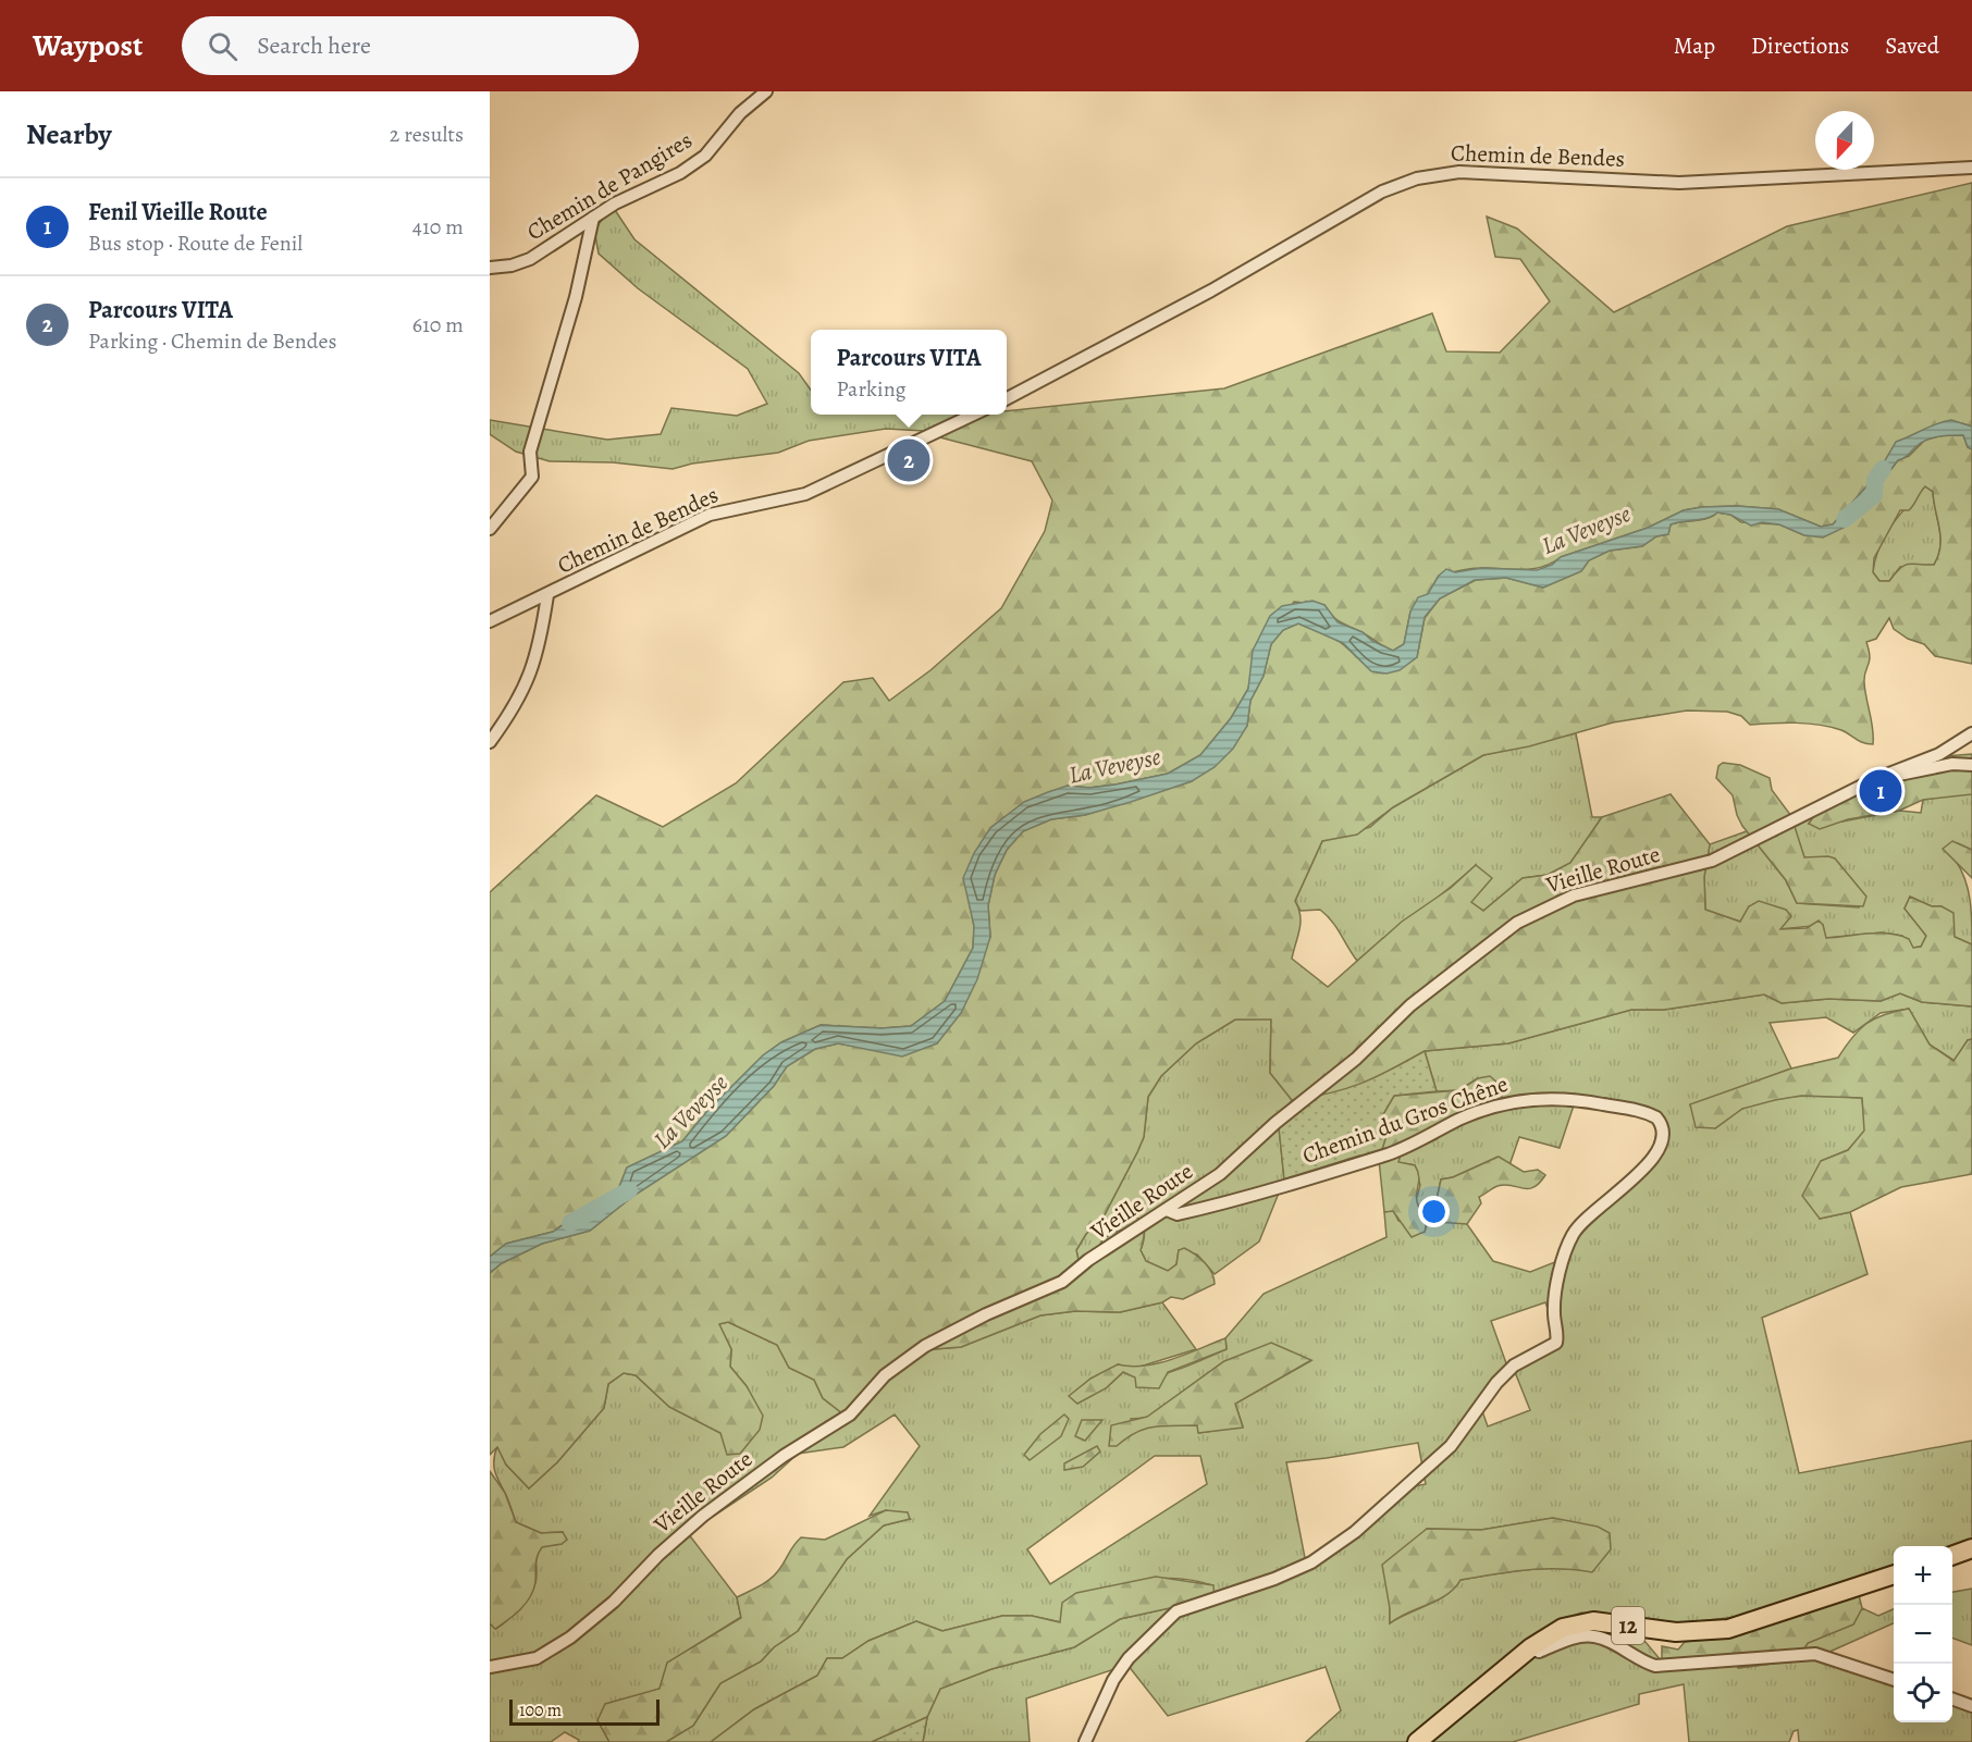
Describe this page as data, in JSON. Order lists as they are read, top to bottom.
{
  "streets": {
    "main road": ["12"],
    "street": [
      "Chemin de Bendes",
      "Chemin de Pangires",
      "Vieille Route",
      "Chemin du Gros Chêne"
    ]
  },
  "crossings": [
    ["Vieille Route", "Chemin du Gros Chêne"]
  ],
  "water": ["La Veveyse"],
  "scale_bar": "100 m",
  "north": "bottom",
  "page": {
    "header": "Waypost",
    "search": "Search here",
    "nav": ["Map", "Directions", "Saved"],
    "heading": ["Nearby", "2 results"],
    "list": [
      {
        "mark": "1",
        "name": "Fenil Vieille Route",
        "note": "Bus stop · Route de Fenil",
        "value": "410 m"
      },
      {
        "mark": "2",
        "name": "Parcours VITA",
        "note": "Parking · Chemin de Bendes",
        "value": "610 m"
      }
    ],
    "popup": ["Parcours VITA", "Parking"],
    "pins": ["2", "1"],
    "map_buttons": ["+", "−"],
    "scale": "100 m"
  }
}
